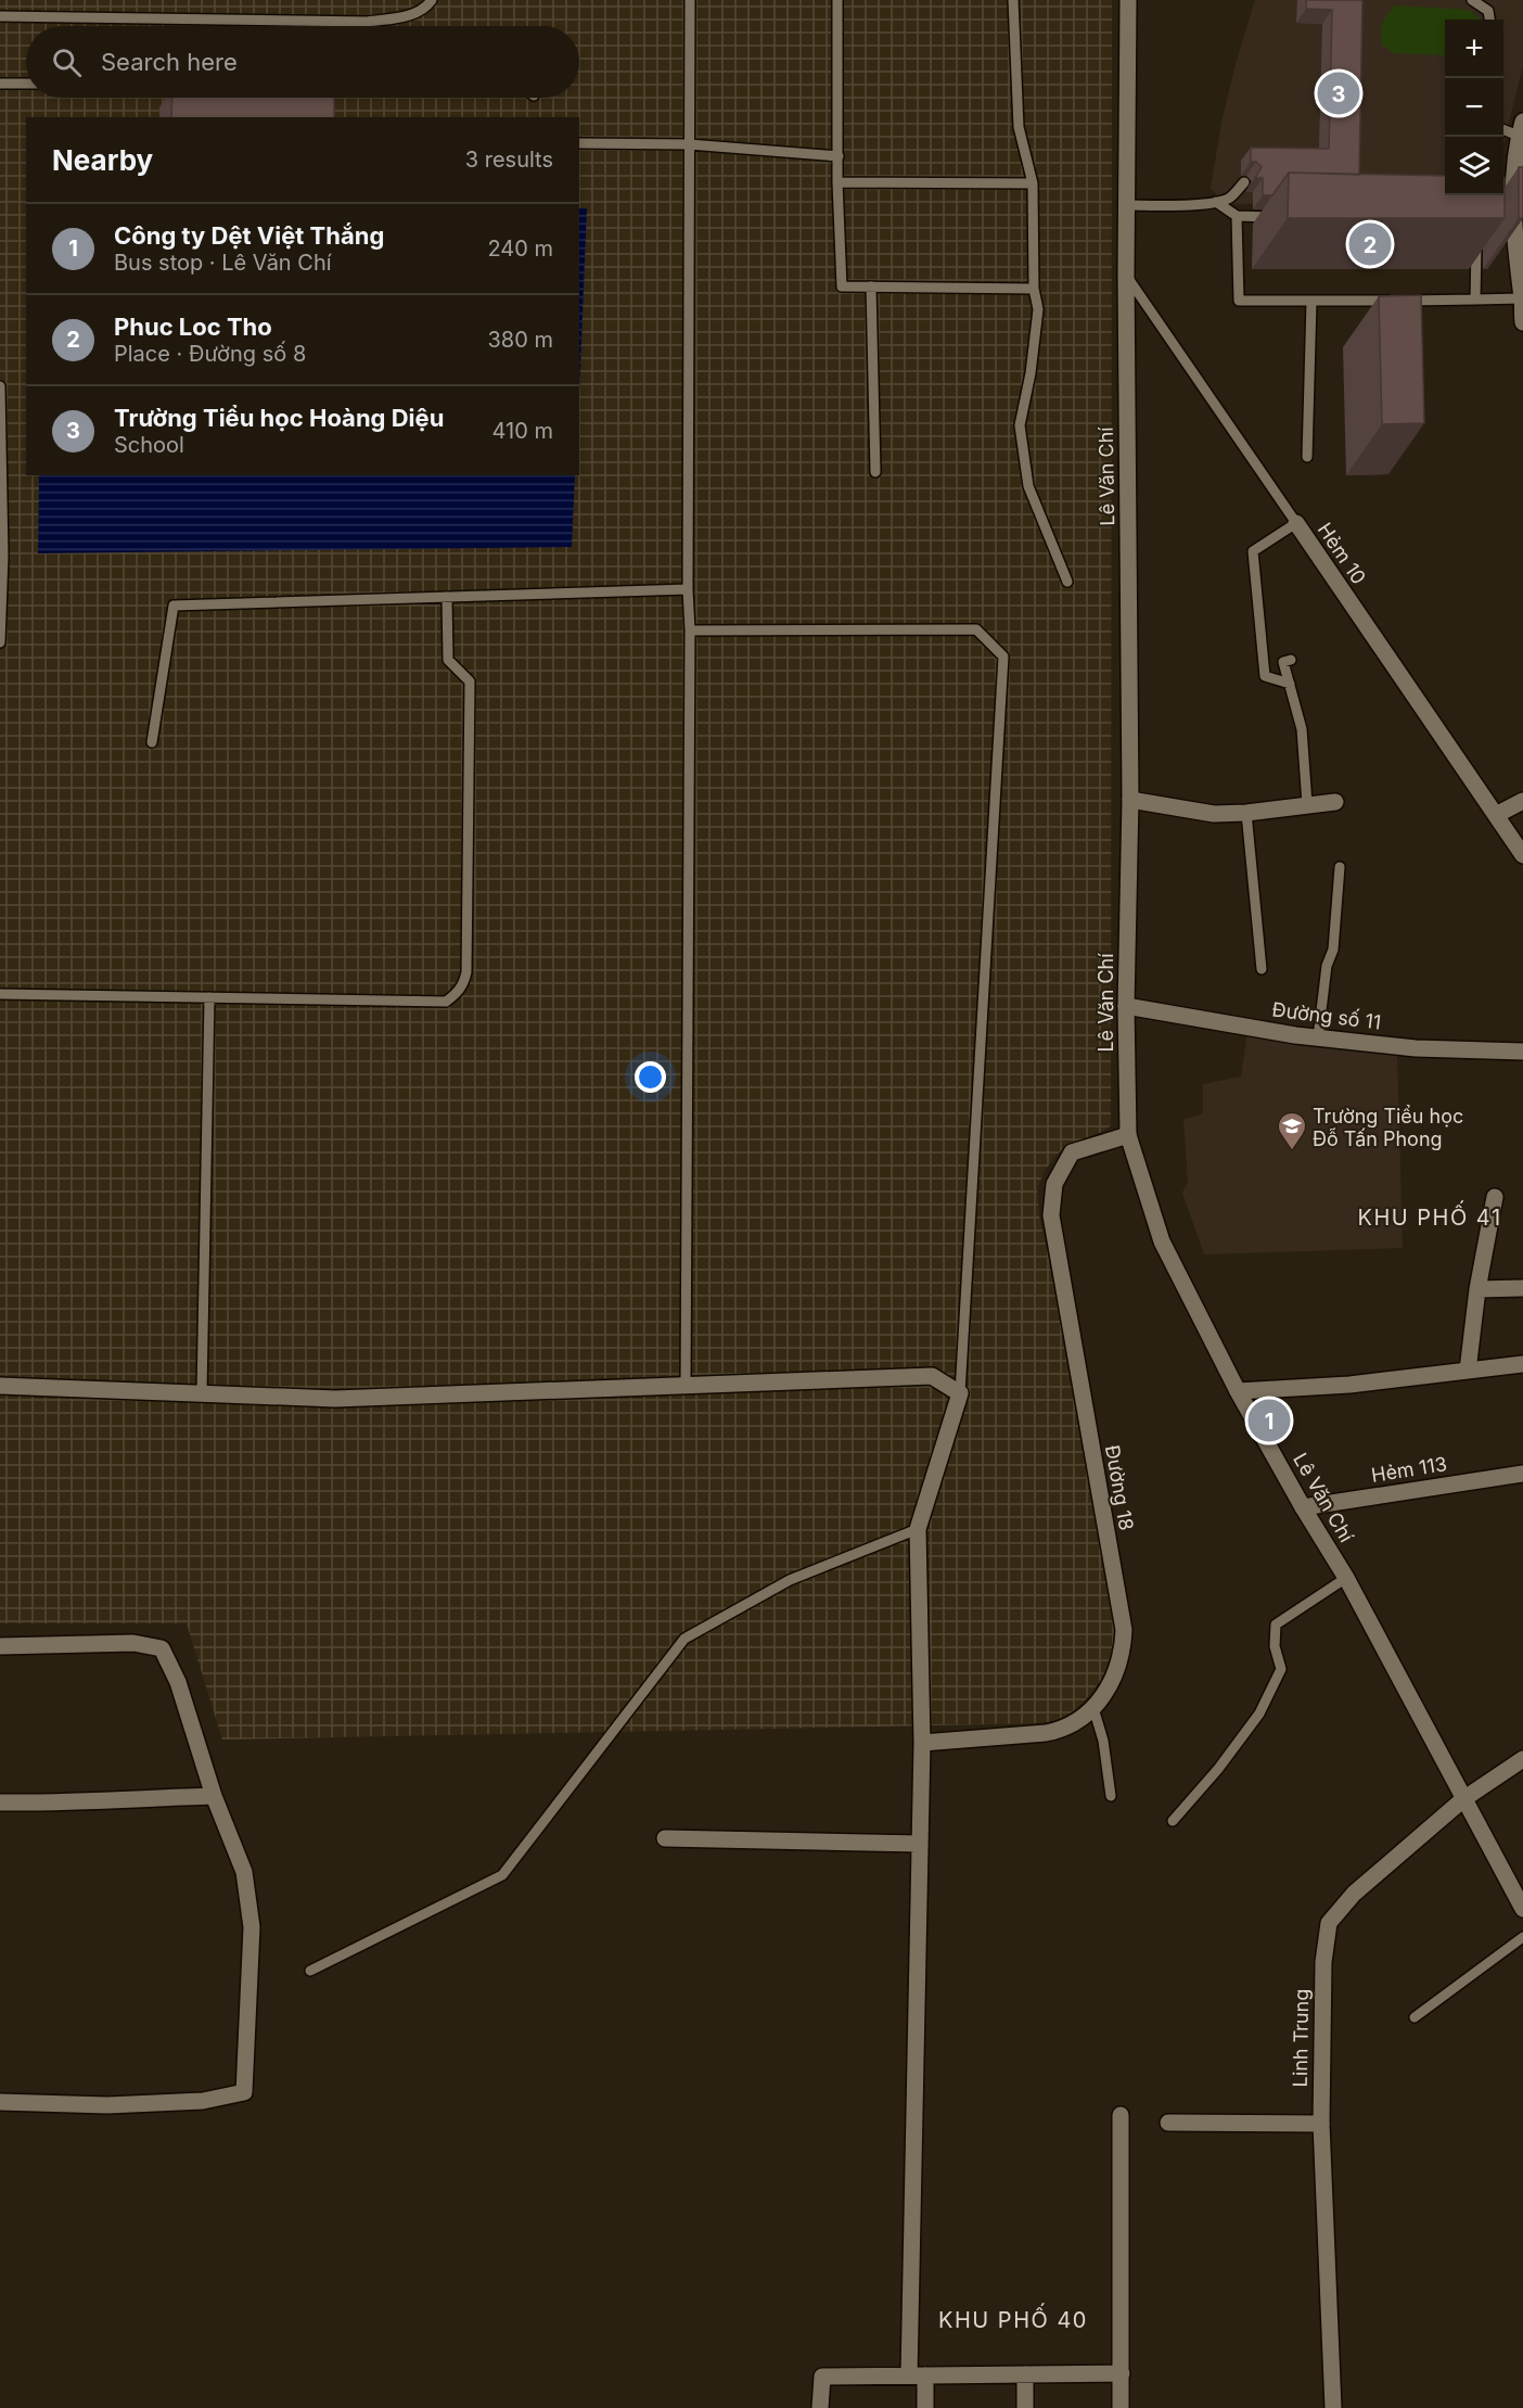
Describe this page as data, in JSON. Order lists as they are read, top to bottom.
{
  "streets": {
    "street": [
      "Lê Văn Chí",
      "Hẻm 10",
      "Đường số 11",
      "Hẻm 113",
      "Đường 18",
      "Linh Trung"
    ]
  },
  "crossings": [
    ["Lê Văn Chí", "Hẻm 10"],
    ["Lê Văn Chí", "Đường số 11"],
    ["Lê Văn Chí", "Hẻm 113"],
    ["Lê Văn Chí", "Đường 18"],
    ["Lê Văn Chí", "Linh Trung"]
  ],
  "districts": ["KHU PHỐ 41", "KHU PHỐ 40"],
  "places": {
    "school or university": ["Trường Tiểu học Đỗ Tấn Phong"]
  },
  "page": {
    "map_buttons": ["+", "−"],
    "search": "Search here",
    "pins": ["3", "2", "1"],
    "heading": ["Nearby", "3 results"],
    "list": [
      {
        "mark": "1",
        "name": "Công ty Dệt Việt Thắng",
        "note": "Bus stop · Lê Văn Chí",
        "value": "240 m"
      },
      {
        "mark": "2",
        "name": "Phuc Loc Tho",
        "note": "Place · Đường số 8",
        "value": "380 m"
      },
      {
        "mark": "3",
        "name": "Trường Tiểu học Hoàng Diệu",
        "note": "School",
        "value": "410 m"
      }
    ]
  }
}
